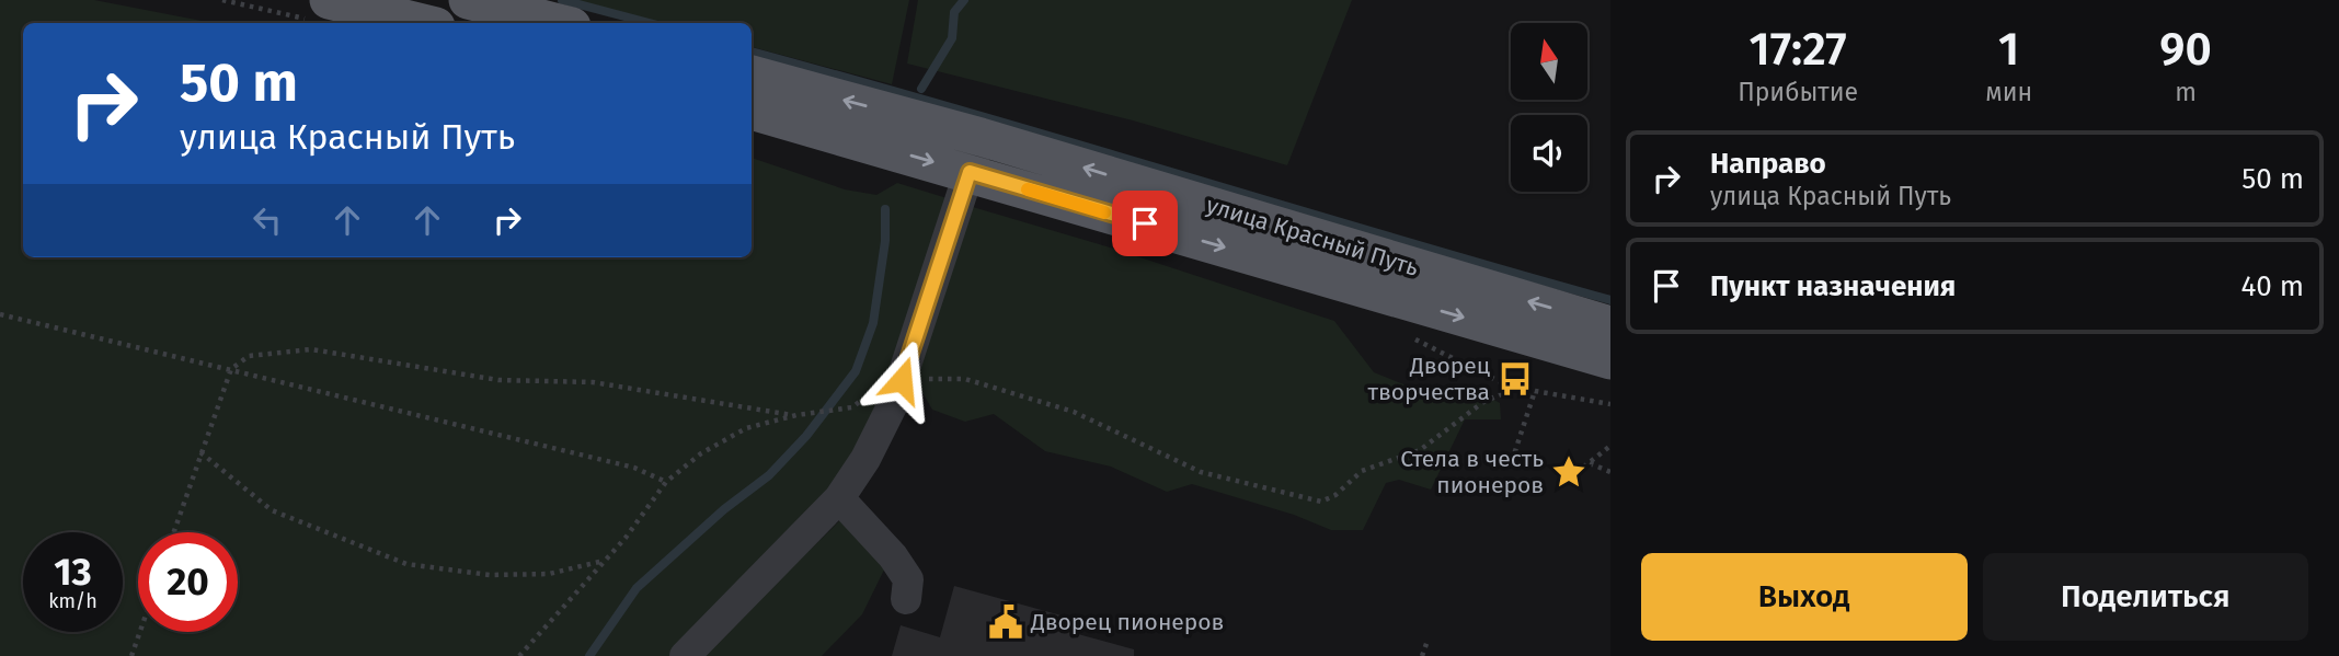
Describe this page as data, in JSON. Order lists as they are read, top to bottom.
{
  "streets": {
    "main road": ["улица Красный Путь"]
  },
  "places": {
    "bus stop": ["Дворец творчества"],
    "place": ["Стела в честь пионеров"],
    "public building": ["Дворец пионеров"]
  },
  "north": "top",
  "page": {
    "eta": [
      "17:27",
      "Прибытие",
      "1",
      "мин",
      "90",
      "m"
    ],
    "turn": ["50 m", "улица Красный Путь"],
    "list": [
      {
        "name": "Направо",
        "note": "улица Красный Путь",
        "value": "50 m"
      },
      {
        "name": "Пункт назначения",
        "value": "40 m"
      }
    ],
    "speed": "13 km/h",
    "limit": "20",
    "buttons": ["Выход", "Поделиться"]
  }
}
